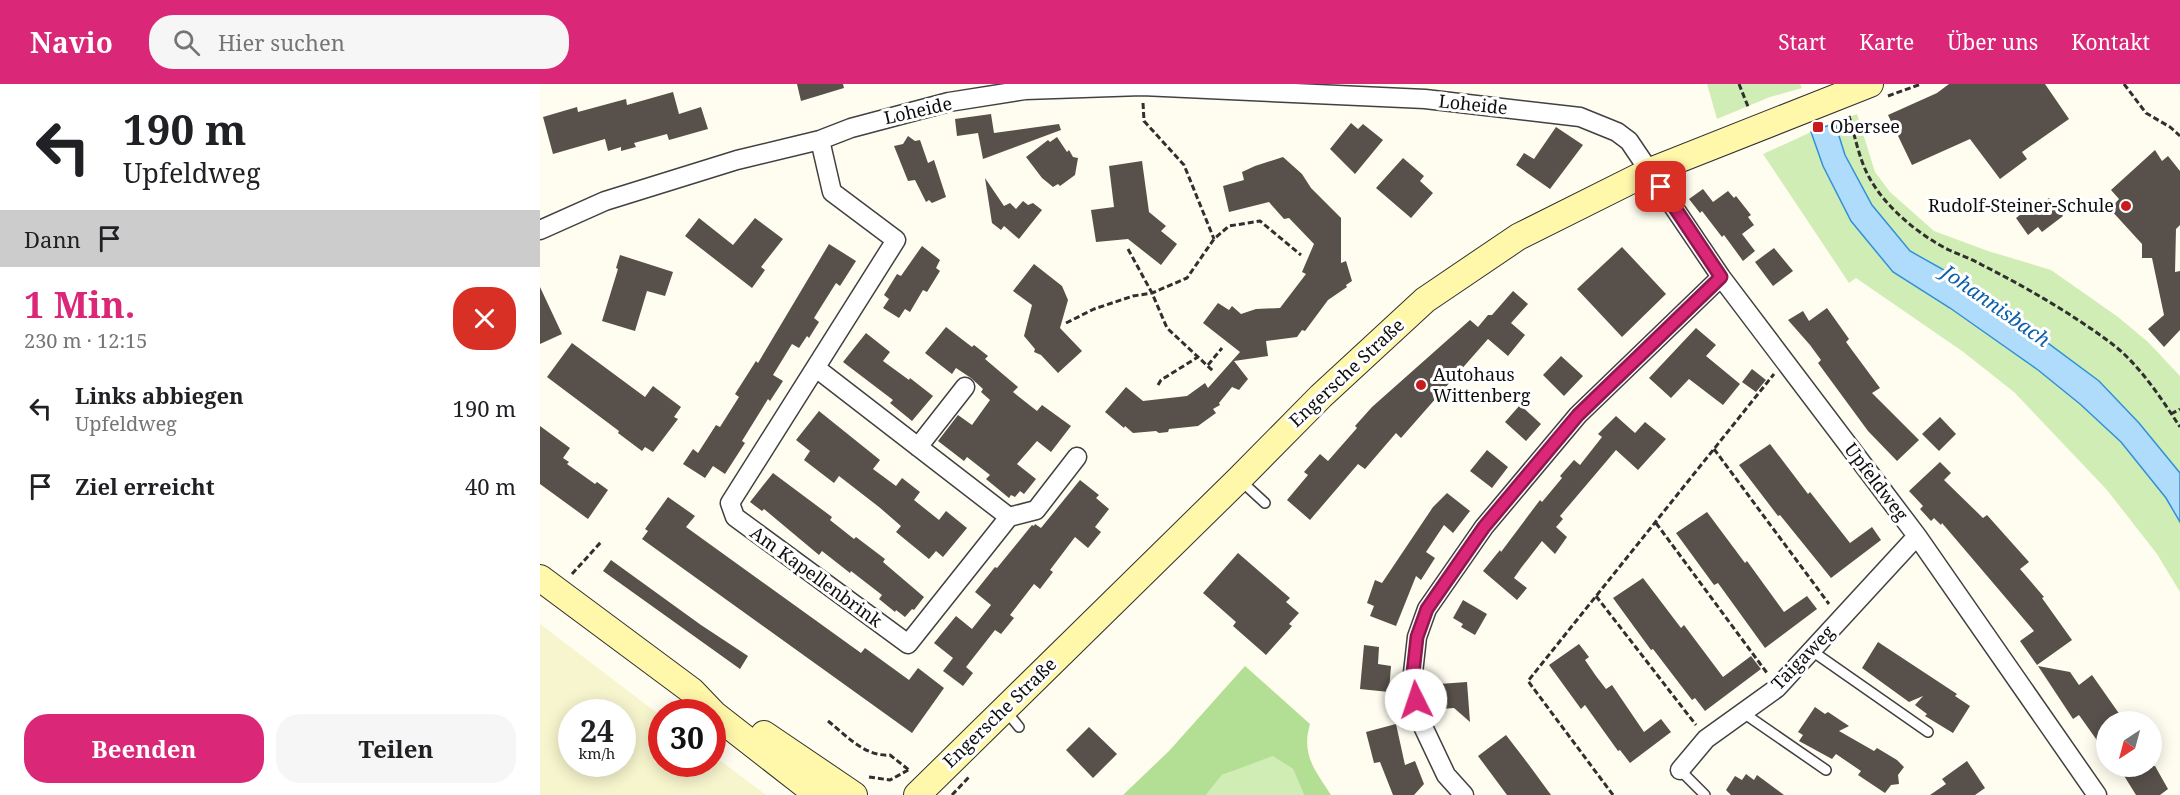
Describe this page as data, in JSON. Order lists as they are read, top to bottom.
{
  "streets": {
    "main road": ["Engersche Straße"],
    "street": [
      "Loheide",
      "Upfeldweg",
      "Am Kapellenbrink",
      "Taigaweg"
    ]
  },
  "crossings": [
    ["Loheide", "Engersche Straße"],
    ["Loheide", "Upfeldweg"],
    ["Loheide", "Am Kapellenbrink"],
    ["Engersche Straße", "Upfeldweg"],
    ["Upfeldweg", "Taigaweg"]
  ],
  "water": ["Johannisbach"],
  "places": {
    "transit": ["Obersee"],
    "other": ["Rudolf-Steiner-Schule", "Autohaus Wittenberg"]
  },
  "north": "bottom left",
  "page": {
    "header": "Navio",
    "search": "Hier suchen",
    "nav": [
      "Start",
      "Karte",
      "Über uns",
      "Kontakt"
    ],
    "turn": ["190 m", "Upfeldweg"],
    "then": "Dann",
    "heading": ["1 Min.", "230 m · 12:15"],
    "list": [
      {
        "name": "Links abbiegen",
        "note": "Upfeldweg",
        "value": "190 m"
      },
      {
        "name": "Ziel erreicht",
        "value": "40 m"
      }
    ],
    "speed": "24 km/h",
    "limit": "30",
    "buttons": ["Beenden", "Teilen"]
  }
}
